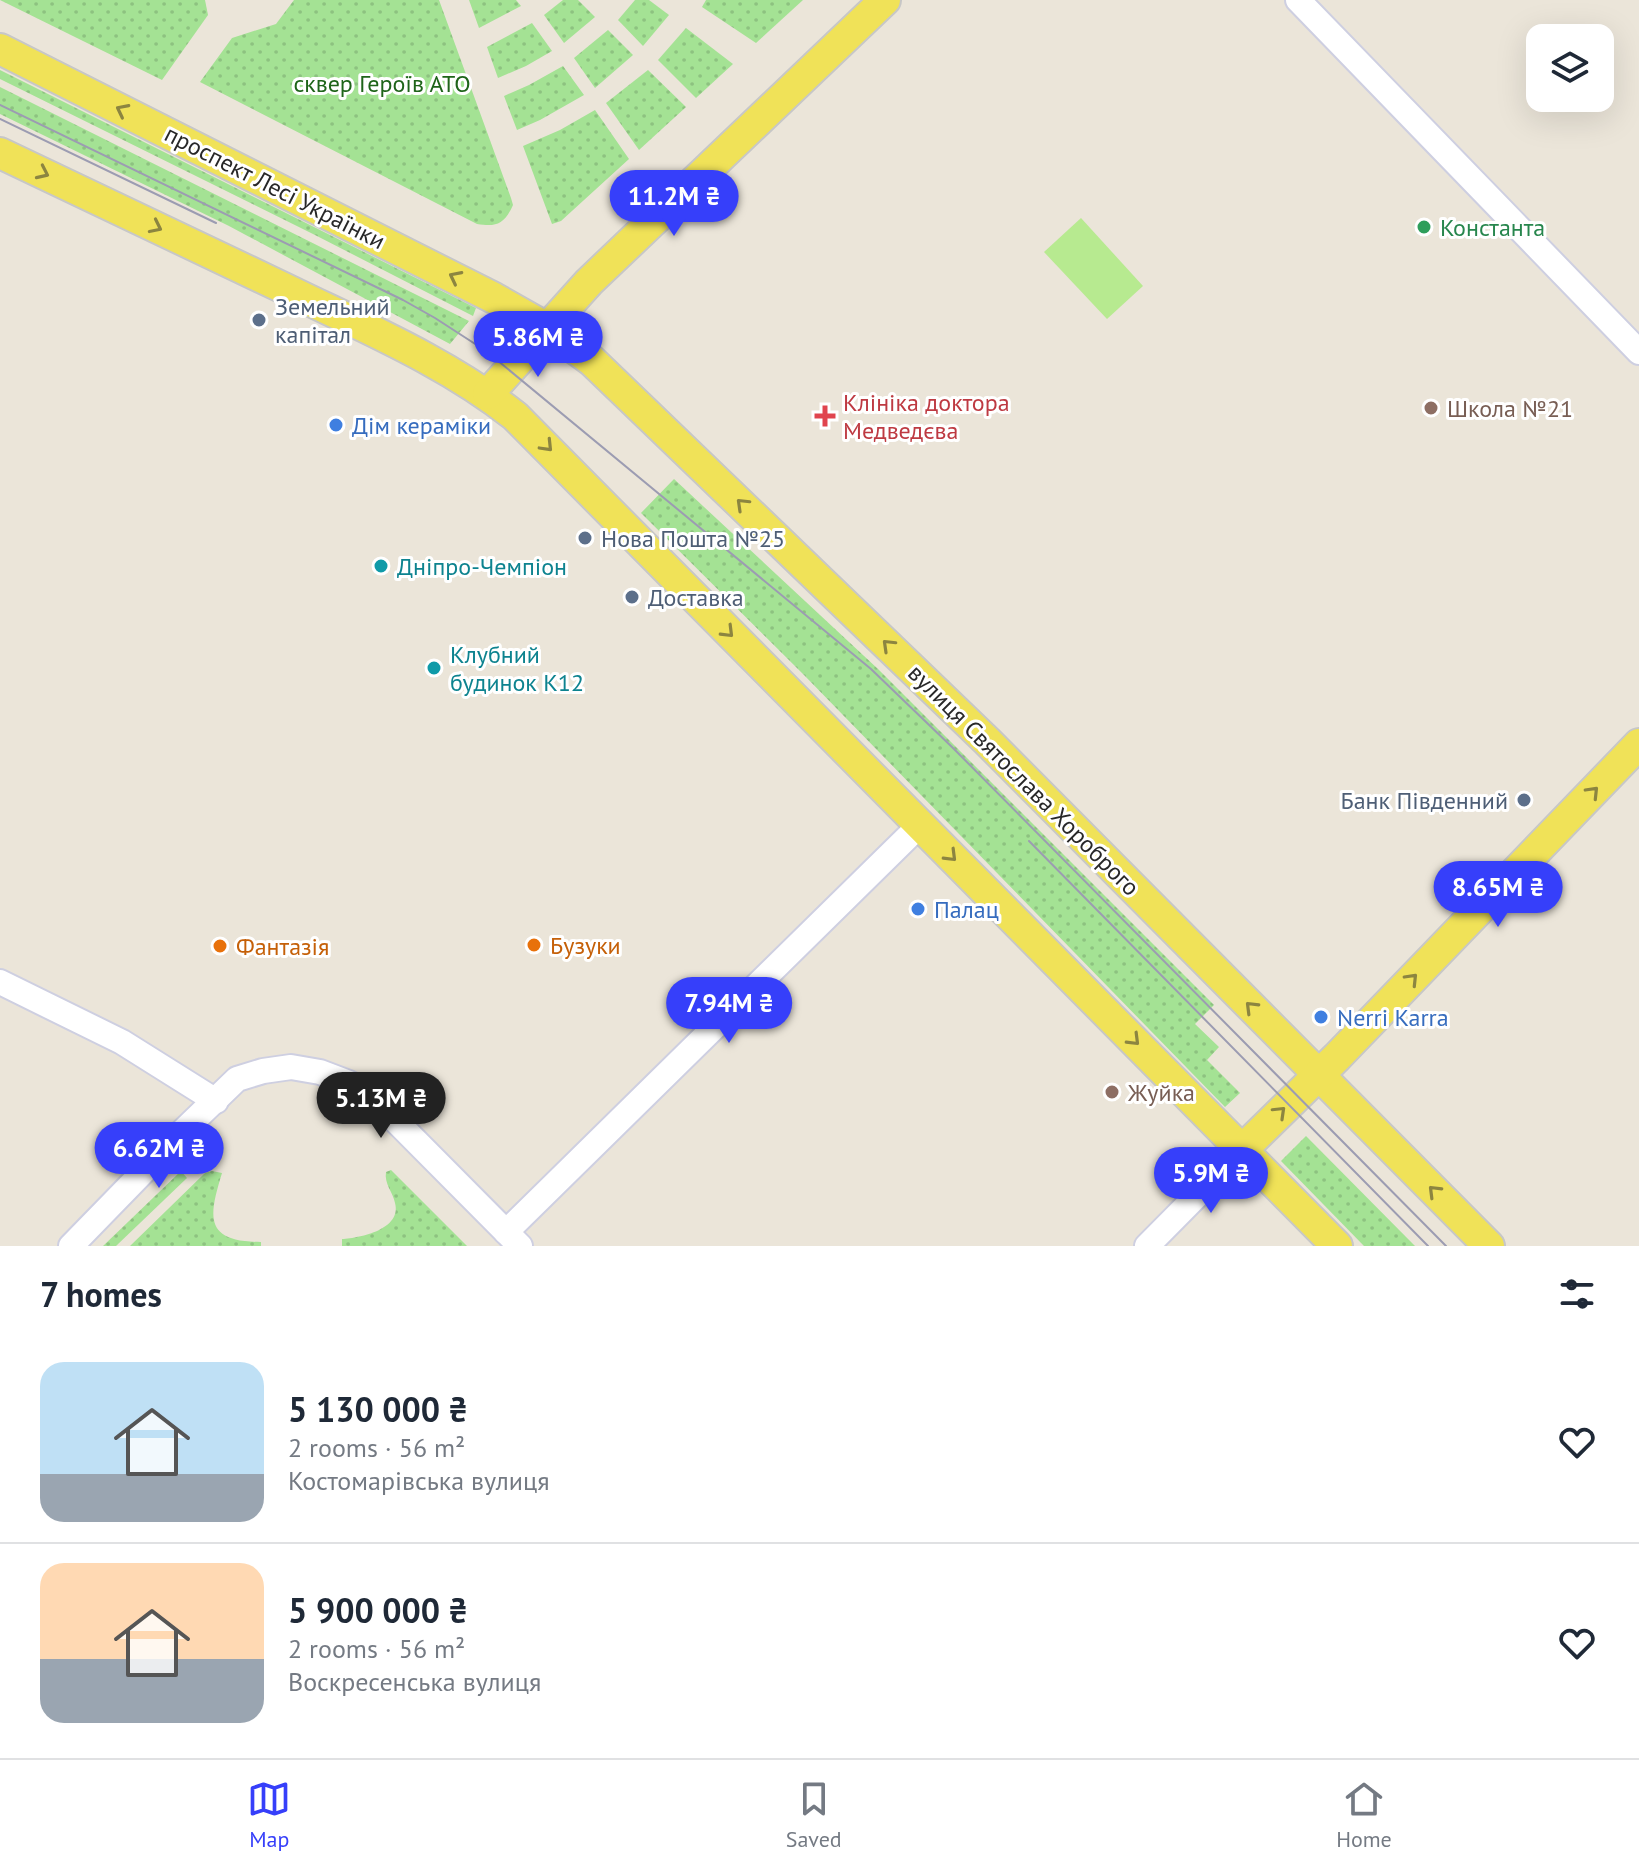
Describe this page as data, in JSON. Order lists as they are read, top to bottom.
{
  "streets": {
    "main road": ["проспект Лесі Українки", "вулиця Святослава Хороброго"]
  },
  "crossings": [
    ["проспект Лесі Українки", "вулиця Святослава Хороброго"]
  ],
  "parks": ["сквер Героїв АТО"],
  "places": {
    "other": [
      "Константа",
      "Земельний капітал",
      "Школа №21",
      "Дім кераміки",
      "Нова Пошта №25",
      "Дніпро-Чемпіон",
      "Доставка",
      "Клубний будинок К12",
      "Банк Південний",
      "Палац",
      "Бузуки",
      "Фантазія",
      "Nerri Karra",
      "Жуйка"
    ],
    "health": ["Клініка доктора Медведєва"]
  },
  "page": {
    "price": [
      "11.2M ₴",
      "5.86M ₴",
      "8.65M ₴",
      "7.94M ₴",
      "5.13M ₴",
      "6.62M ₴",
      "5.9M ₴"
    ],
    "heading": "7 homes",
    "list": [
      {
        "name": "5 130 000 ₴",
        "note": "2 rooms · 56 m² · Костомарівська вулиця"
      },
      {
        "name": "5 900 000 ₴",
        "note": "2 rooms · 56 m² · Воскресенська вулиця"
      }
    ],
    "tabs": ["Map", "Saved", "Home"]
  }
}
